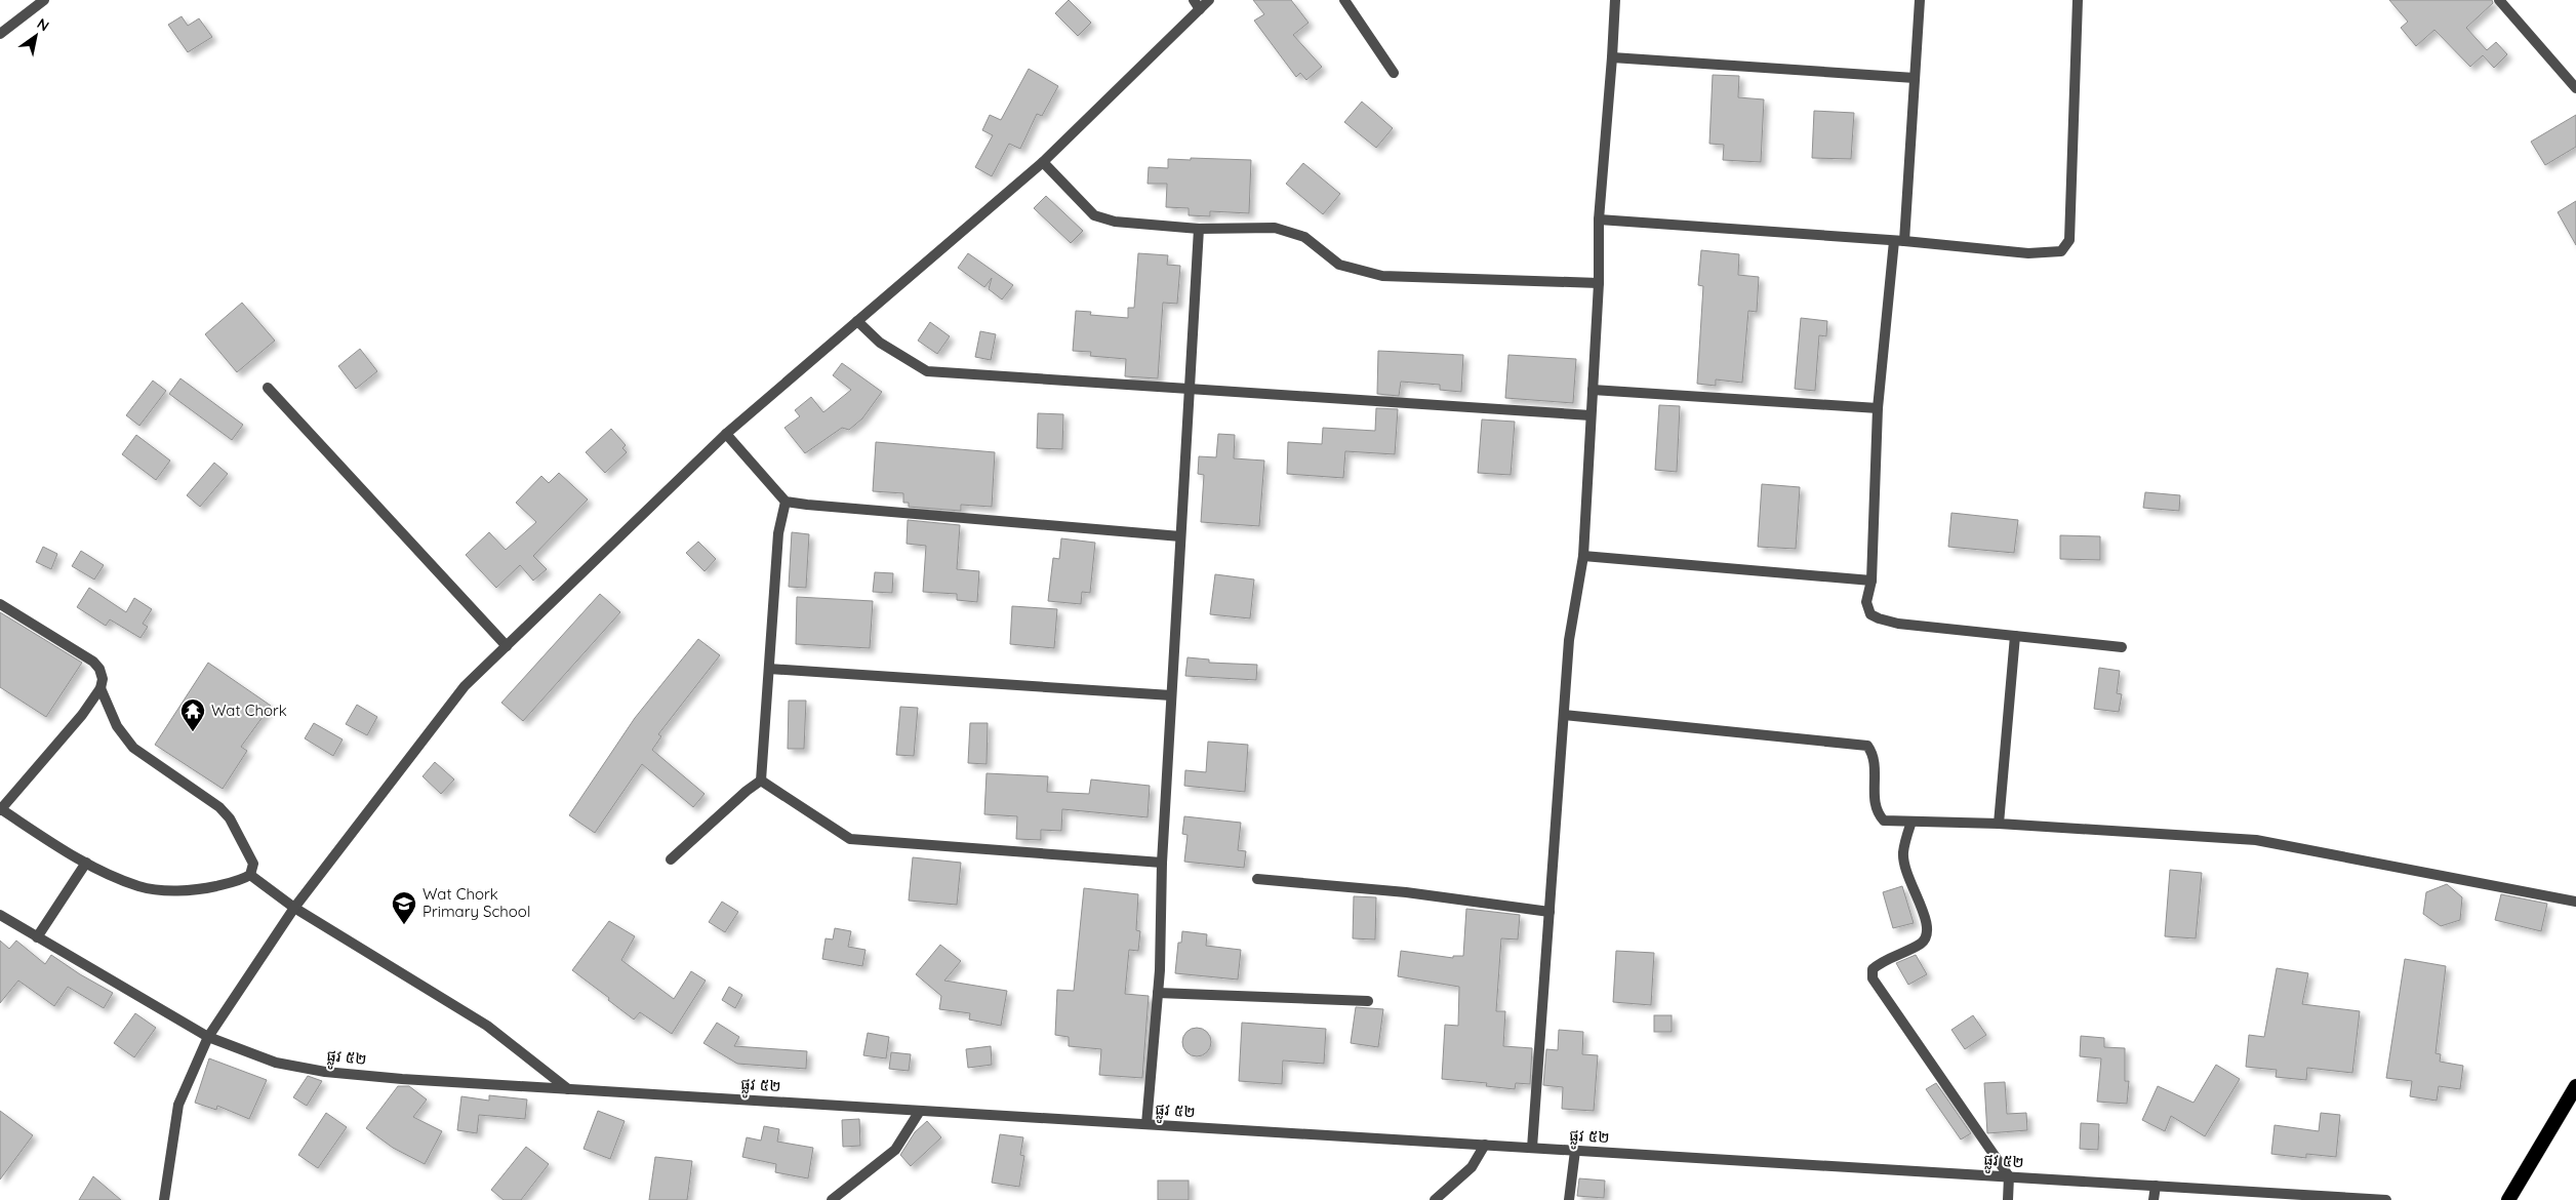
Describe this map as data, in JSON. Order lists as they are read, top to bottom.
{
  "streets": {
    "street": ["ផ្លូវ ៥២"]
  },
  "places": {
    "temple": ["Wat Chork"],
    "school or university": ["Wat Chork Primary School"]
  },
  "north": "top right"
}
